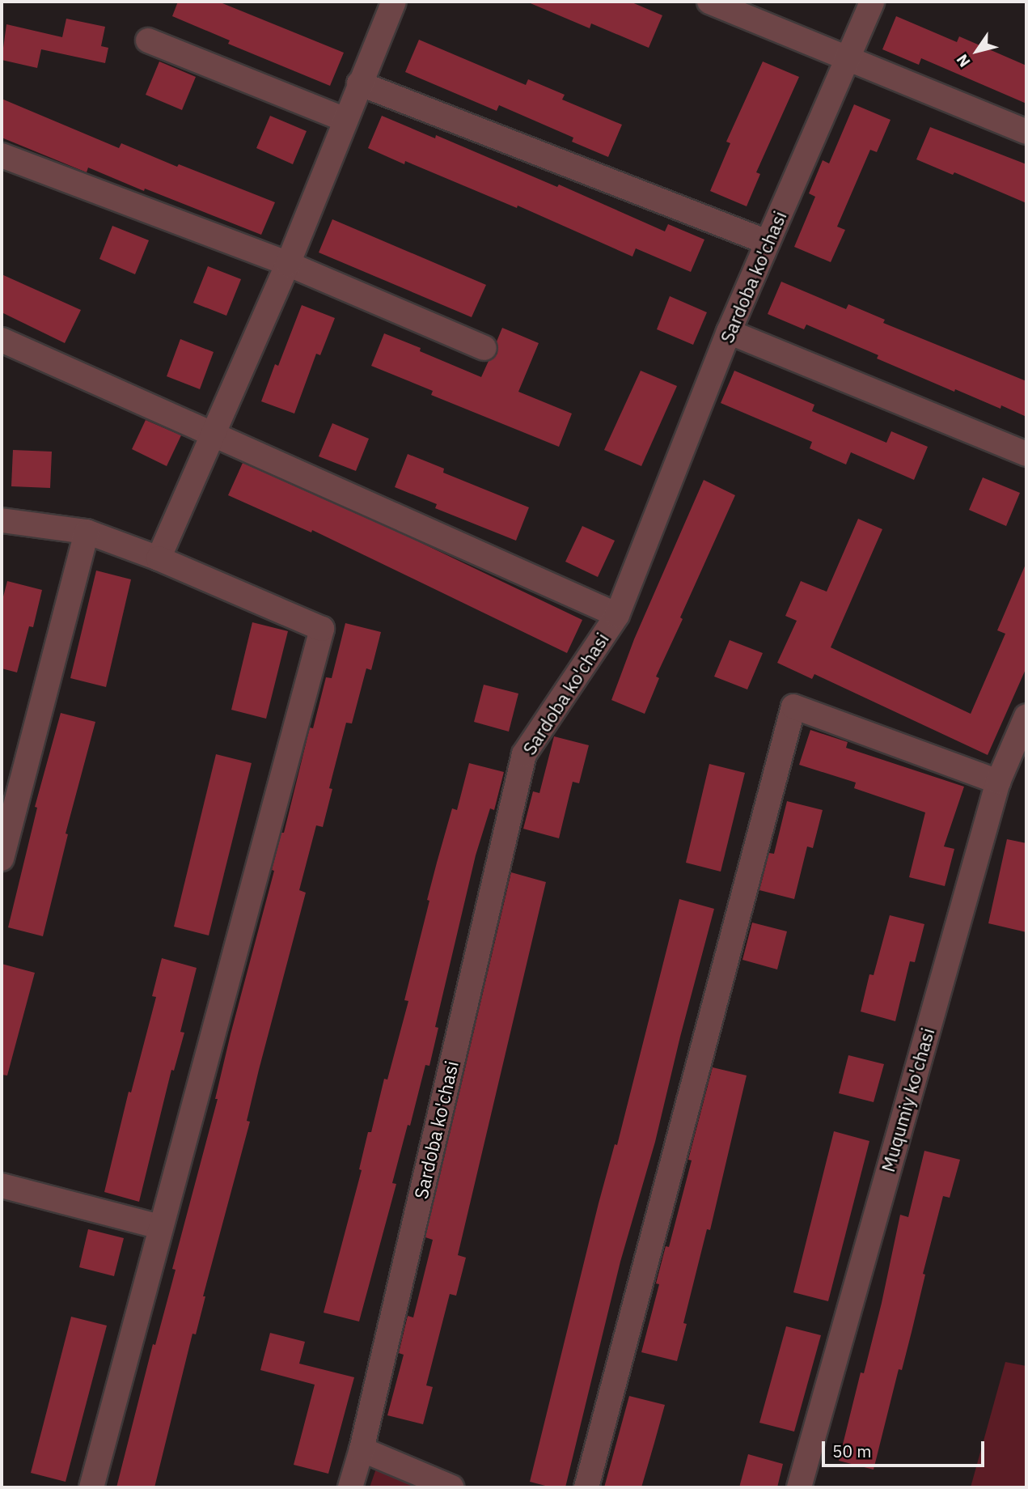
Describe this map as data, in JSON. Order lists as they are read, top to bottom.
{
  "streets": {
    "street": ["Sardoba ko'chasi", "Muqumiy ko'chasi"]
  },
  "scale_bar": "50 m",
  "north": "bottom left"
}
